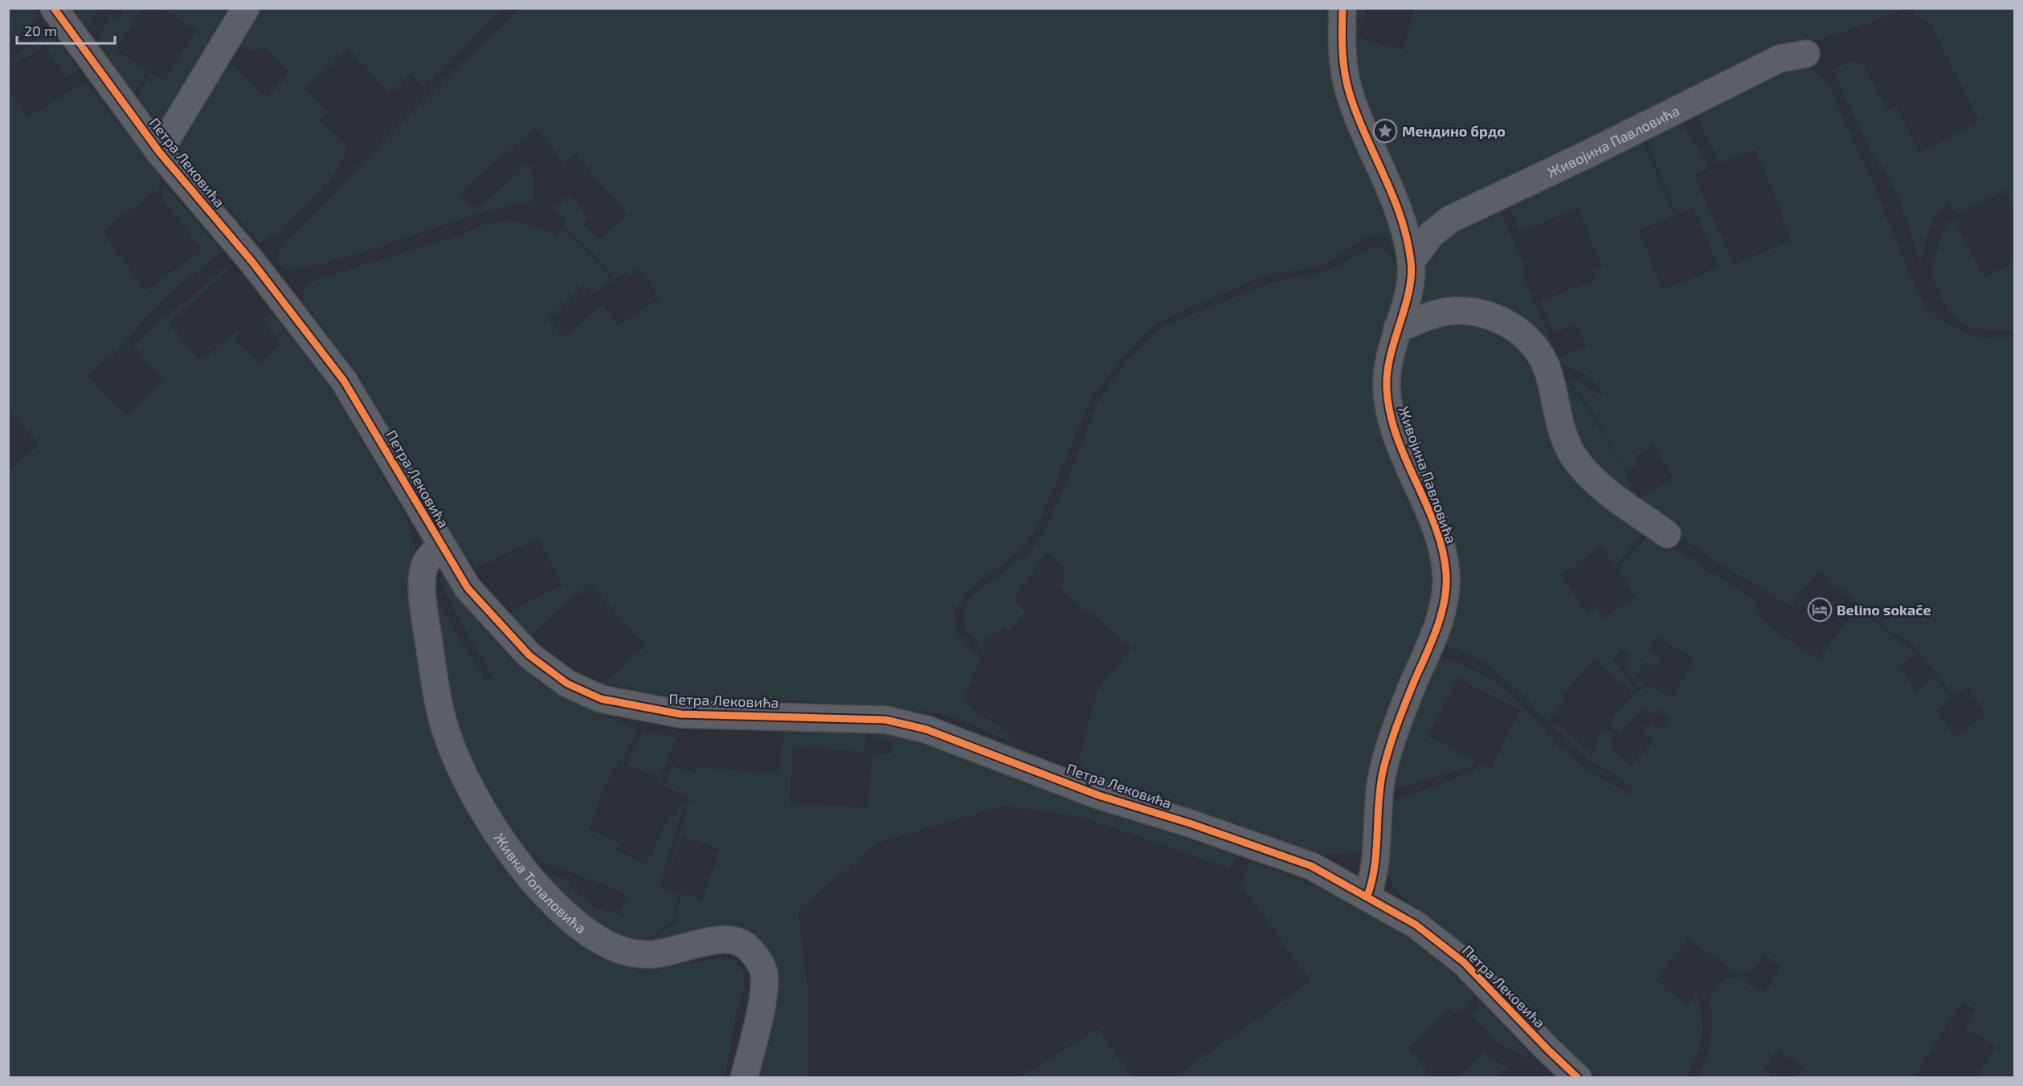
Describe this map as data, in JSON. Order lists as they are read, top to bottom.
{
  "streets": {
    "street": ["Живојина Павловића", "Петра Лековића", "Живка Топаловића"]
  },
  "crossings": [
    ["Живојина Павловића", "Петра Лековића"],
    ["Петра Лековића", "Живка Топаловића"]
  ],
  "places": {
    "place": ["Мендино брдо"],
    "hotel": ["Belino sokače"]
  },
  "scale_bar": "20 m"
}
